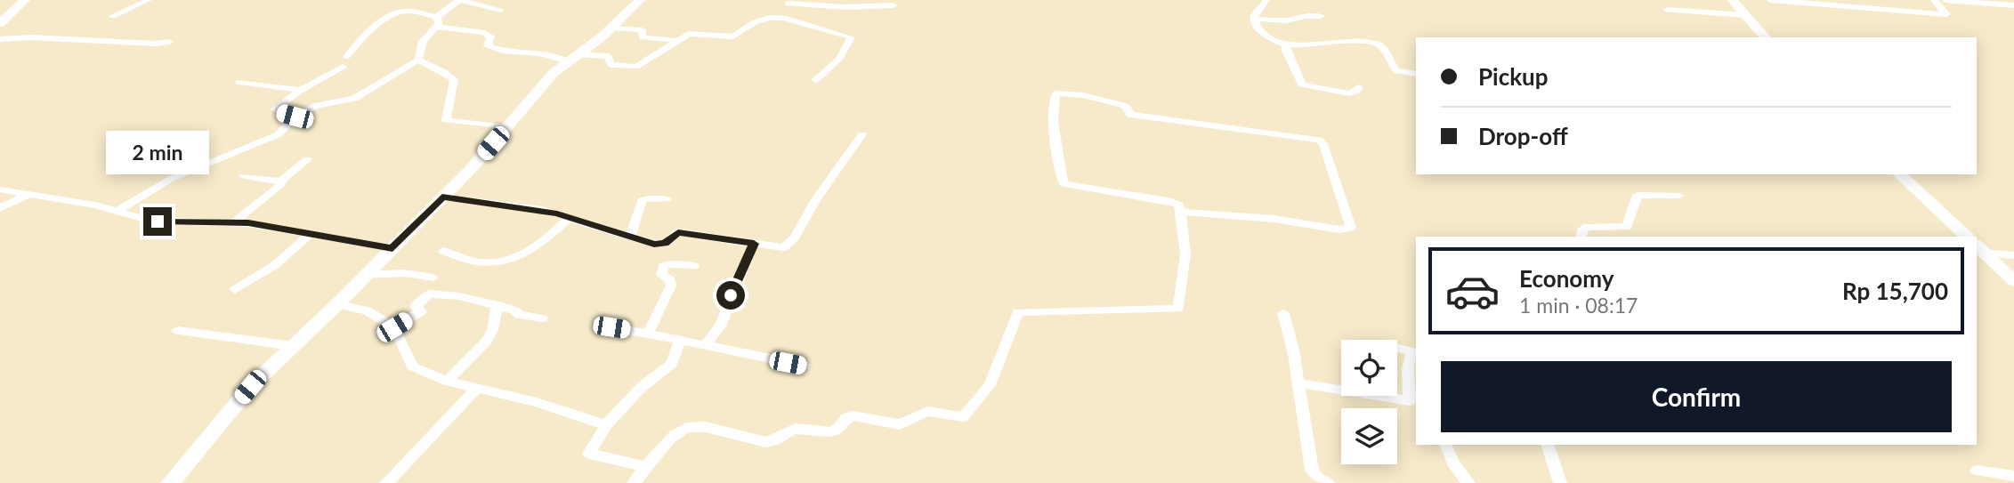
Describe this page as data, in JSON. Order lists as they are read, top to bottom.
{
  "page": {
    "banner": ["Pickup", "Drop-off"],
    "bubble": "2 min",
    "list": [
      {
        "name": "Economy",
        "note": "1 min · 08:17",
        "value": "Rp 15,700"
      }
    ],
    "buttons": "Confirm"
  }
}
